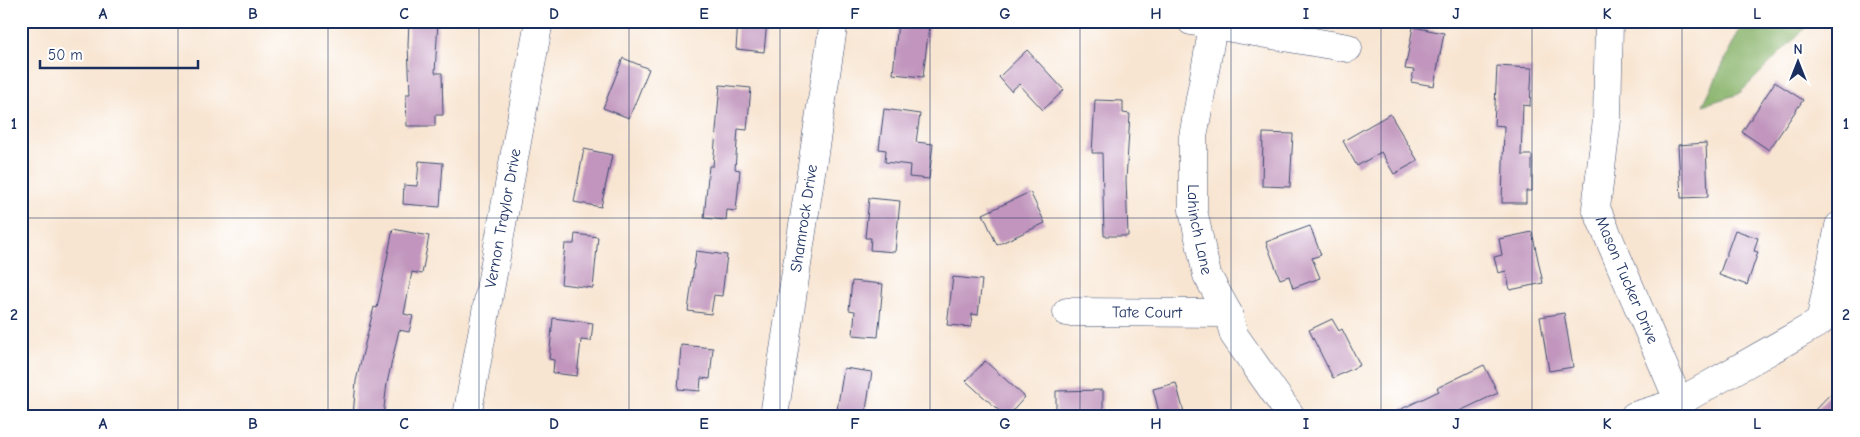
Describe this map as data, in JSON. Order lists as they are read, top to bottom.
{
  "streets": {
    "street": [
      "Vernon Traylor Drive",
      "Shamrock Drive",
      "Lahinch Lane",
      "Mason Tucker Drive",
      "Tate Court"
    ]
  },
  "crossings": [
    ["Lahinch Lane", "Tate Court"]
  ],
  "scale_bar": "50 m",
  "north": "top",
  "grid": {
    "columns": [
      "A",
      "B",
      "C",
      "D",
      "E",
      "F",
      "G",
      "H",
      "I",
      "J",
      "K",
      "L"
    ],
    "rows": ["1", "2"]
  }
}
